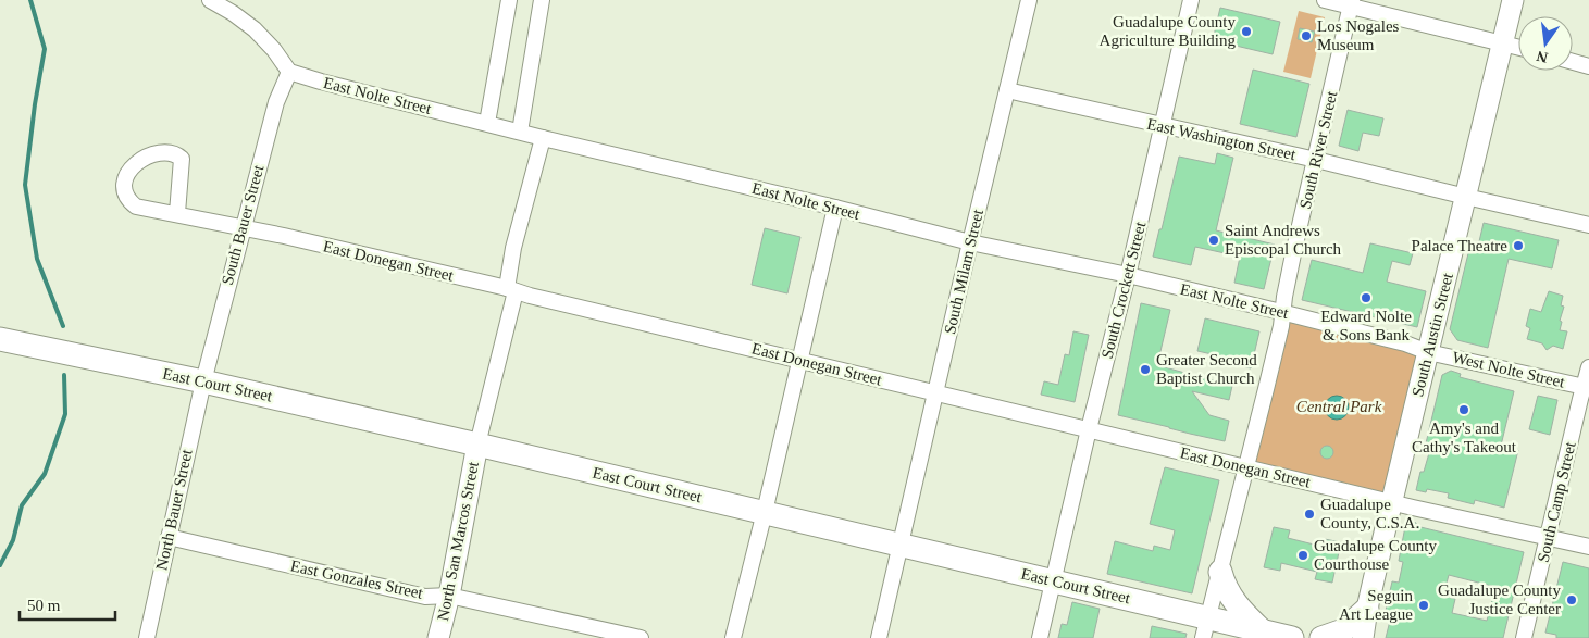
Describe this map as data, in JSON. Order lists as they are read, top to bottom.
{
  "streets": {
    "main road": ["South Austin Street", "East Court Street", "North San Marcos Street"],
    "street": [
      "East Nolte Street",
      "East Washington Street",
      "South River Street",
      "South Bauer Street",
      "East Donegan Street",
      "South Milam Street",
      "South Crockett Street",
      "West Nolte Street",
      "South Camp Street",
      "North Bauer Street",
      "East Gonzales Street"
    ]
  },
  "crossings": [
    ["East Nolte Street", "South River Street"],
    ["East Nolte Street", "South Bauer Street"],
    ["East Nolte Street", "South Milam Street"],
    ["East Nolte Street", "South Crockett Street"],
    ["East Nolte Street", "South Austin Street"],
    ["East Nolte Street", "West Nolte Street"],
    ["East Washington Street", "South River Street"],
    ["East Washington Street", "South Milam Street"],
    ["East Washington Street", "South Crockett Street"],
    ["East Washington Street", "South Austin Street"],
    ["South River Street", "East Donegan Street"],
    ["South River Street", "East Court Street"],
    ["South Bauer Street", "East Donegan Street"],
    ["South Bauer Street", "East Court Street"],
    ["South Bauer Street", "North Bauer Street"],
    ["East Donegan Street", "South Milam Street"],
    ["East Donegan Street", "South Crockett Street"],
    ["East Donegan Street", "South Austin Street"],
    ["East Donegan Street", "South Camp Street"],
    ["South Milam Street", "East Court Street"],
    ["South Crockett Street", "East Court Street"],
    ["South Austin Street", "West Nolte Street"],
    ["West Nolte Street", "South Camp Street"],
    ["East Court Street", "North Bauer Street"],
    ["East Court Street", "North San Marcos Street"],
    ["North Bauer Street", "East Gonzales Street"],
    ["North San Marcos Street", "East Gonzales Street"]
  ],
  "parks": ["Central Park"],
  "places": [
    "Guadalupe County Agriculture Building",
    "Los Nogales Museum",
    "Saint Andrews Episcopal Church",
    "Palace Theatre",
    "Edward Nolte & Sons Bank",
    "Greater Second Baptist Church",
    "Amy's and Cathy's Takeout",
    "Guadalupe County, C.S.A.",
    "Guadalupe County Courthouse",
    "Guadalupe County Justice Center",
    "Seguin Art League"
  ],
  "scale_bar": "50 m",
  "north": "bottom"
}
